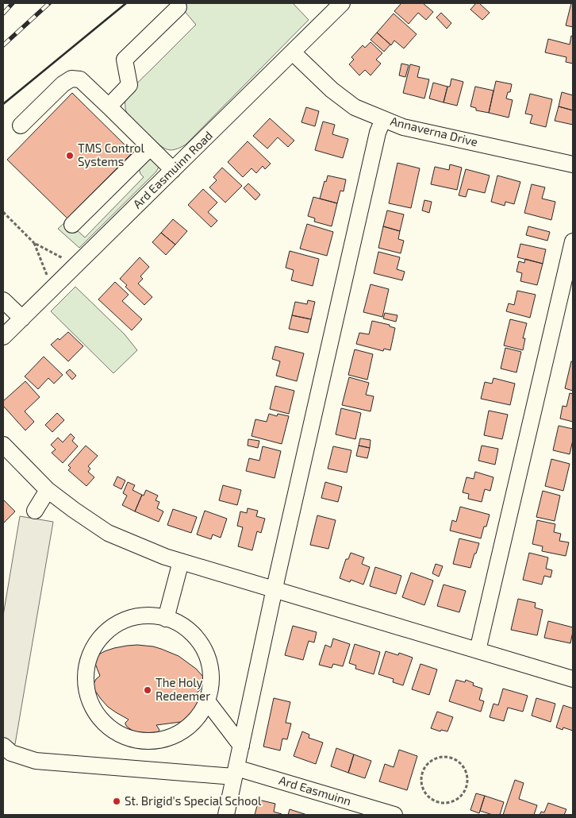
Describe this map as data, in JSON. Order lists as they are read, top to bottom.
{
  "streets": {
    "street": ["Annaverna Drive", "Ard Easmuinn Road", "Ard Easmuinn"]
  },
  "crossings": [
    ["Annaverna Drive", "Ard Easmuinn Road"]
  ],
  "places": ["TMS Control Systems", "The Holy Redeemer", "St. Brigid's Special School"]
}
